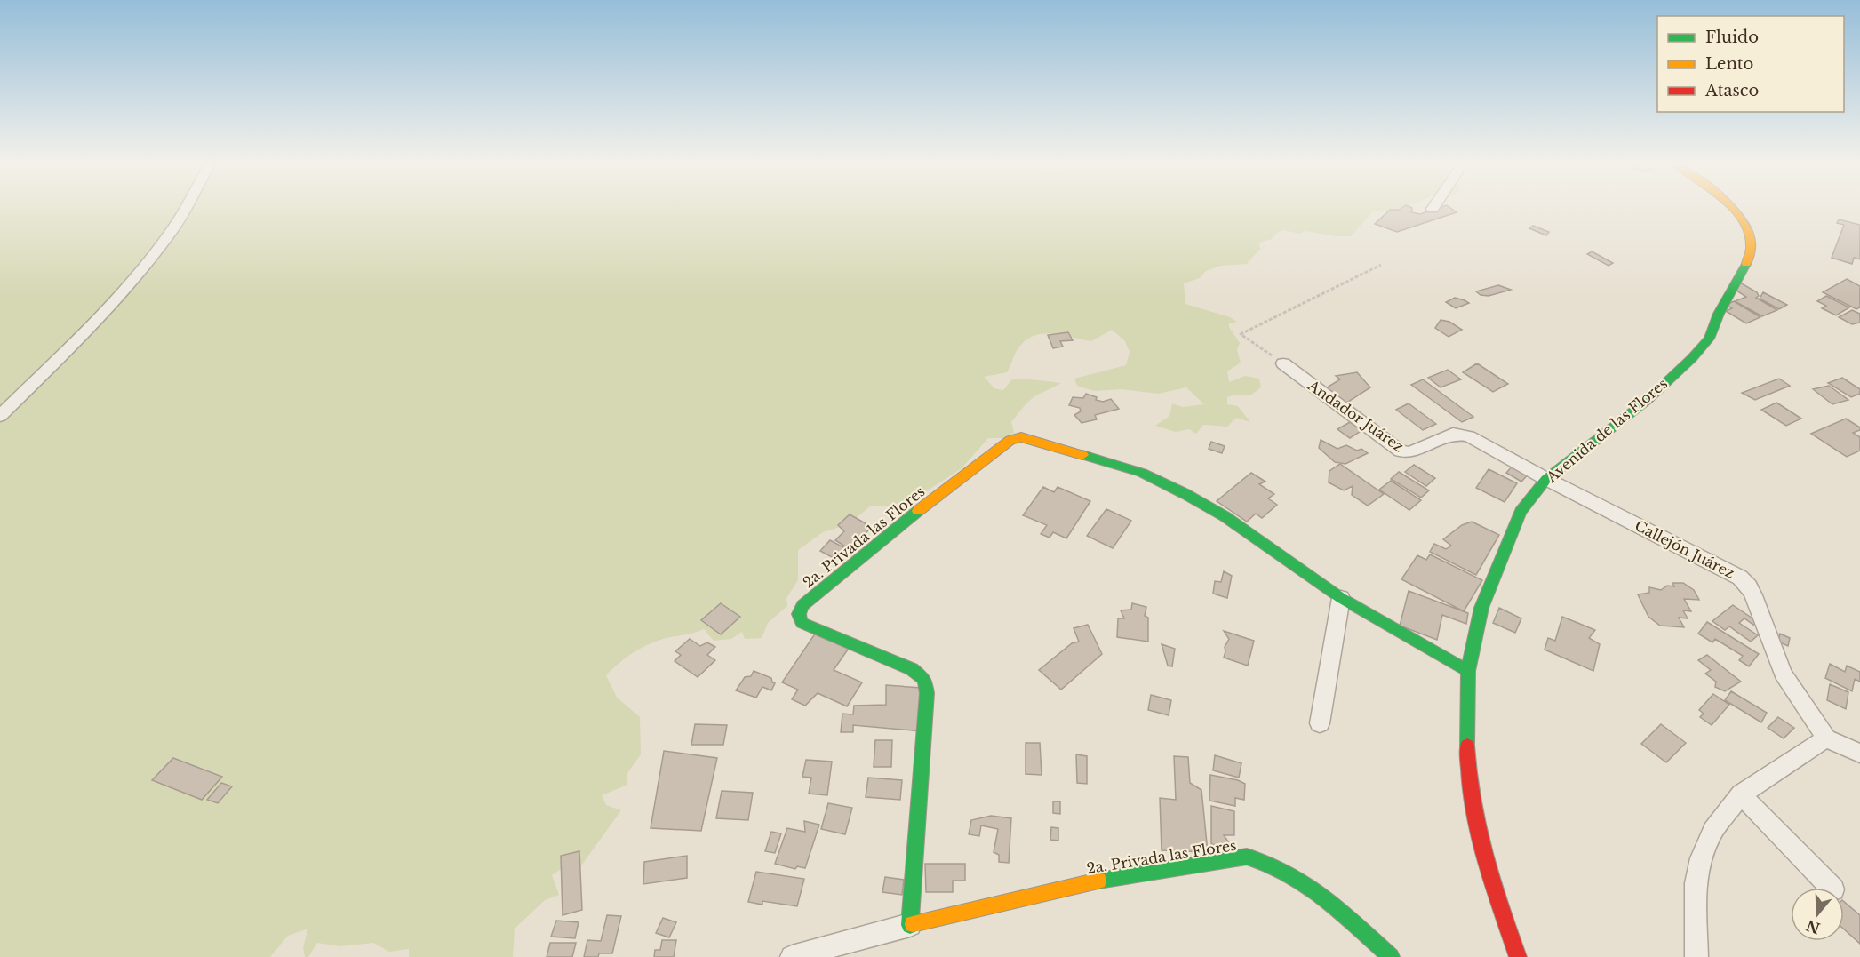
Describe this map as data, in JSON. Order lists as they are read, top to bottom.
{
  "streets": {
    "street": [
      "Andador Juárez",
      "Avenida de las Flores",
      "2a. Privada las Flores",
      "Callejón Juárez"
    ]
  },
  "crossings": [
    ["Andador Juárez", "Avenida de las Flores"],
    ["Andador Juárez", "Callejón Juárez"],
    ["Avenida de las Flores", "2a. Privada las Flores"],
    ["Avenida de las Flores", "Callejón Juárez"]
  ],
  "legend": ["Fluido", "Lento", "Atasco"],
  "north": "bottom"
}
